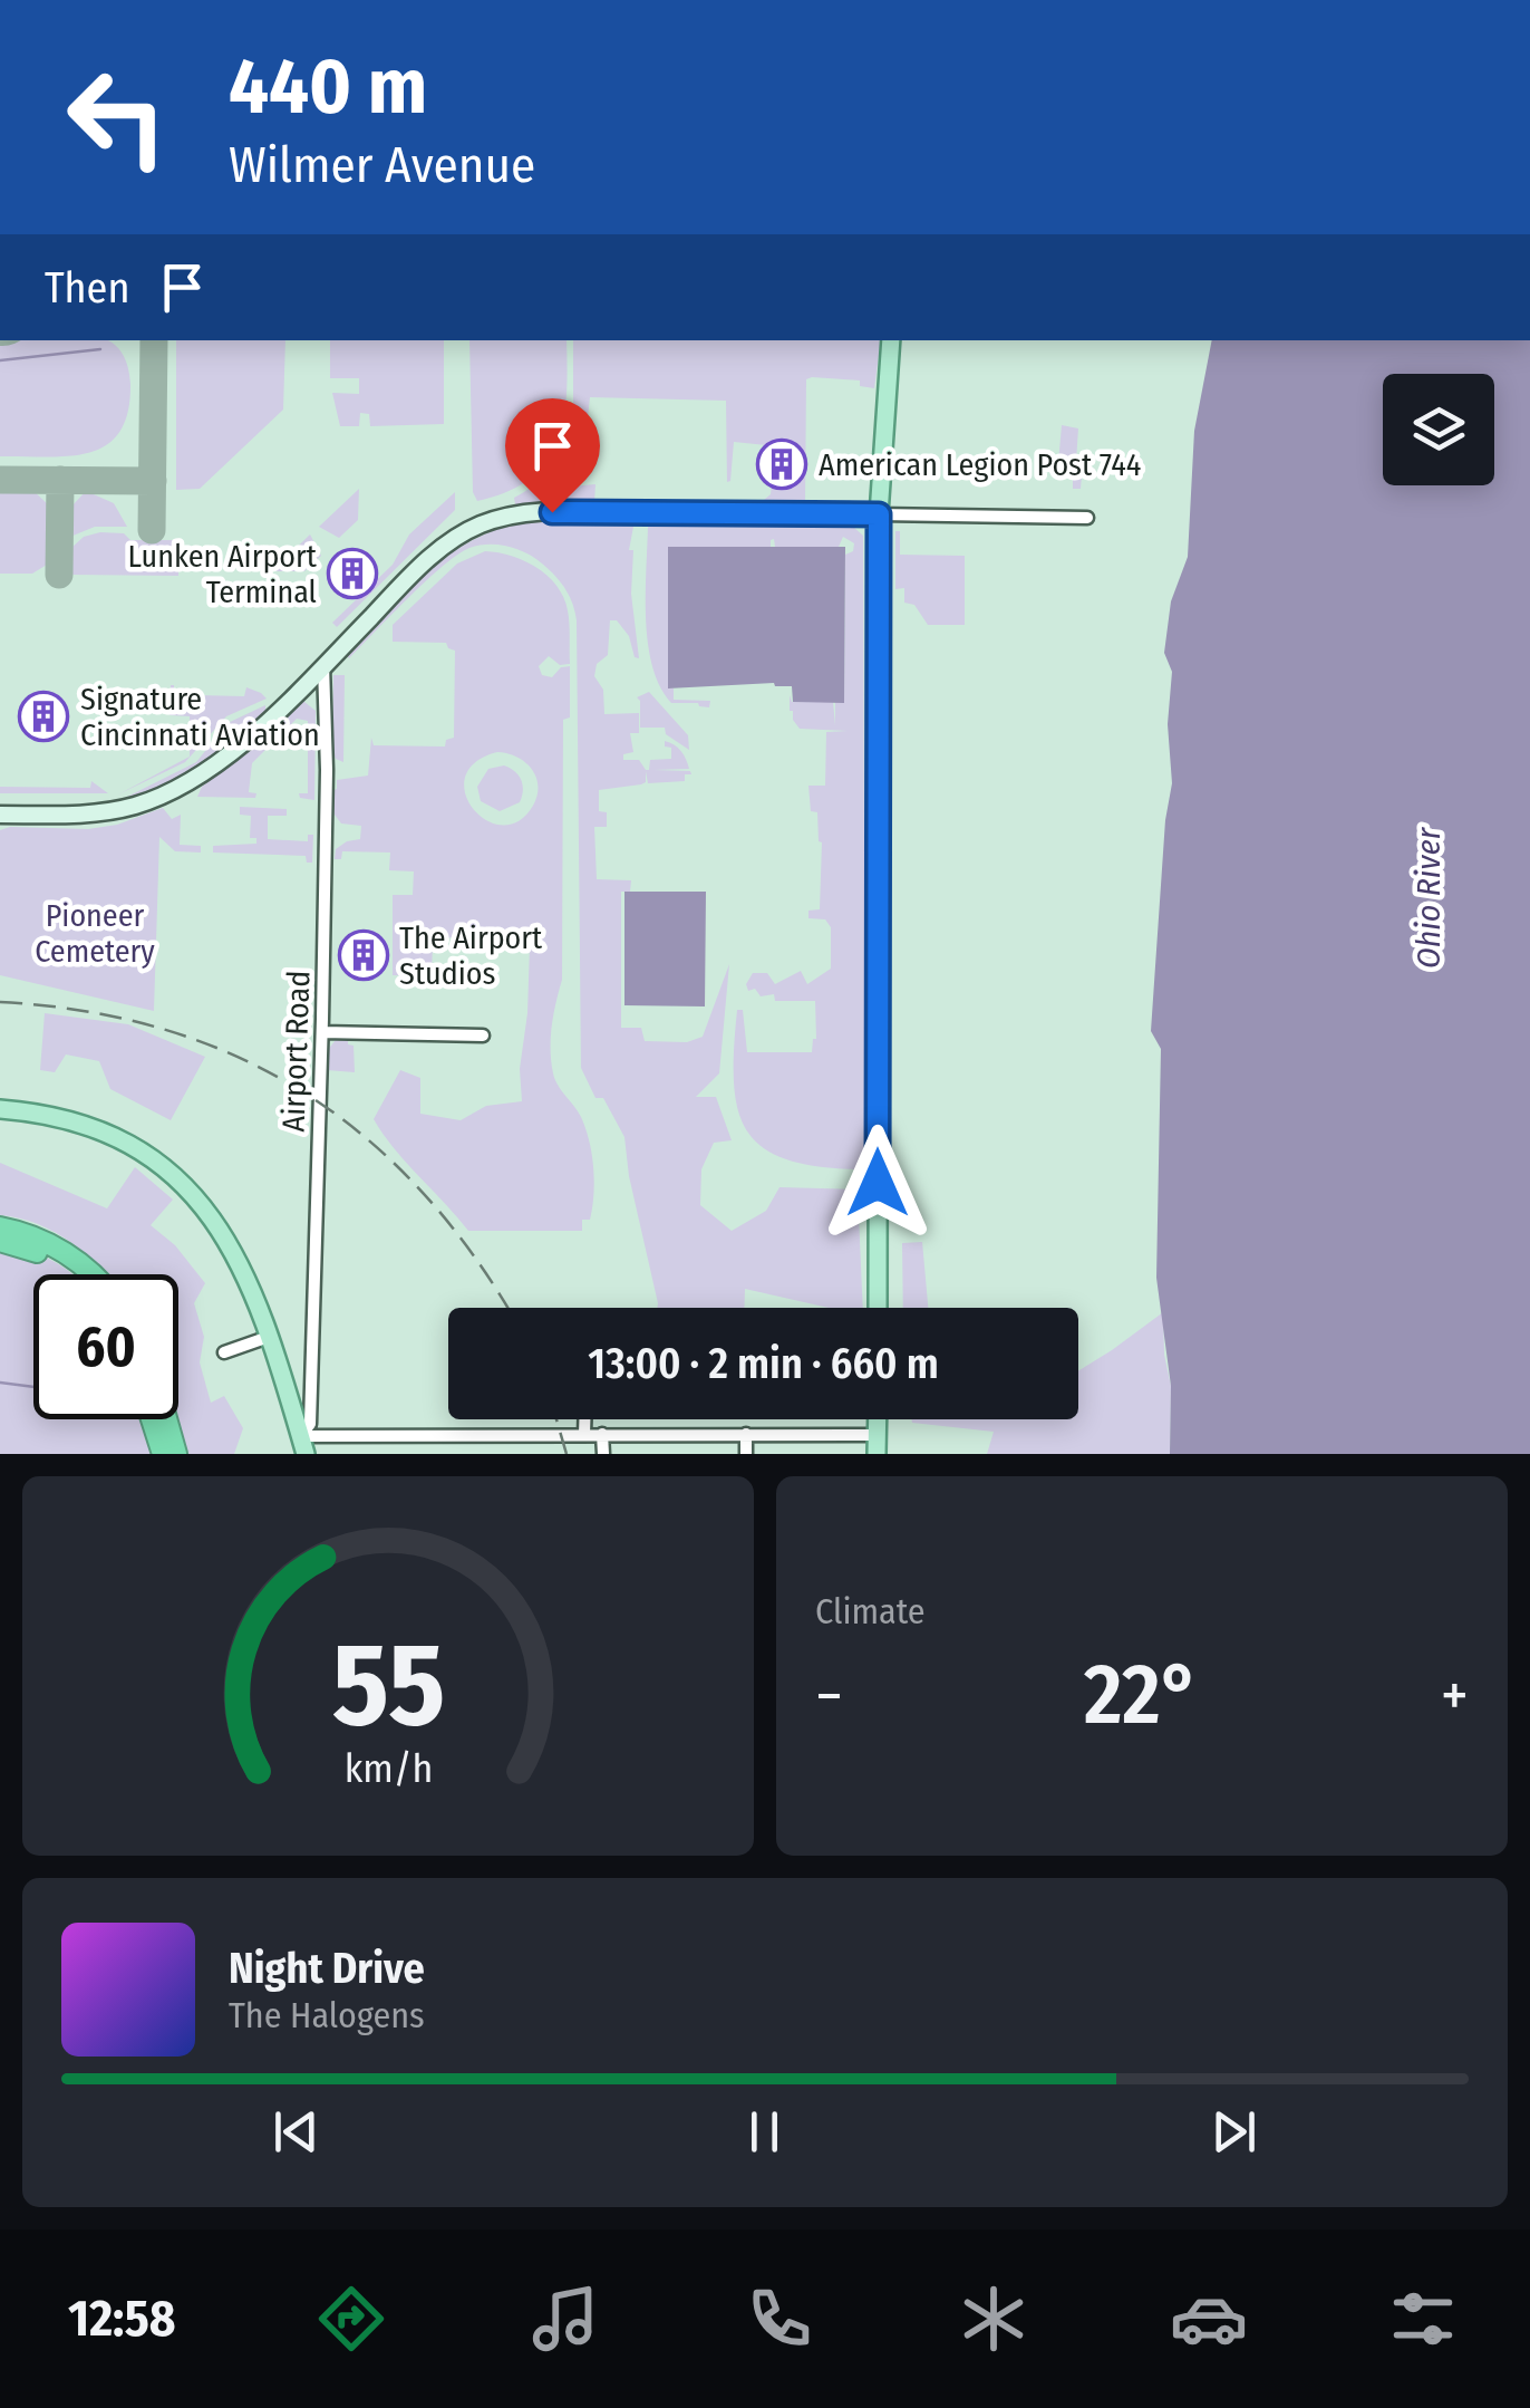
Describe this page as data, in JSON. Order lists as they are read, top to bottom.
{
  "streets": {
    "street": ["Airport Road"]
  },
  "water": ["Ohio River"],
  "parks": ["Pioneer Cemetery"],
  "places": {
    "building": [
      "American Legion Post 744",
      "Lunken Airport Terminal",
      "Signature Cincinnati Aviation",
      "The Airport Studios"
    ]
  },
  "page": {
    "turn": ["440 m", "Wilmer Avenue"],
    "then": "Then",
    "limit": "60",
    "trip": "13:00 · 2 min · 660 m",
    "tile": "Climate",
    "heat": ["−", "22°", "+"],
    "song": ["Night Drive", "The Halogens"],
    "tabs": "12:58",
    "gauge": ["55", "km/h"]
  }
}
